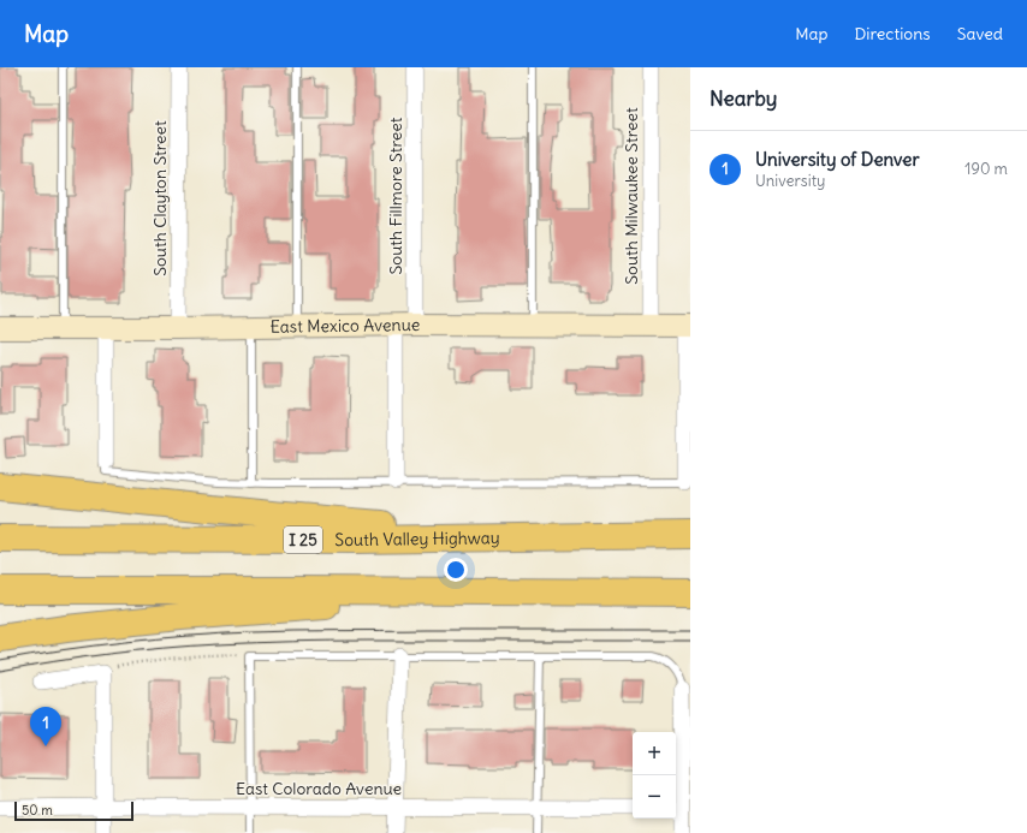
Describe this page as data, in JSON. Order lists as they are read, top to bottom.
{
  "streets": {
    "highway": ["South Valley Highway", "I 25"],
    "street": [
      "South Fillmore Street",
      "South Milwaukee Street",
      "South Clayton Street",
      "East Mexico Avenue",
      "East Colorado Avenue"
    ]
  },
  "crossings": [
    ["South Fillmore Street", "East Mexico Avenue"],
    ["South Milwaukee Street", "East Mexico Avenue"],
    ["South Clayton Street", "East Mexico Avenue"]
  ],
  "scale_bar": "50 m",
  "page": {
    "header": "Map",
    "nav": ["Map", "Directions", "Saved"],
    "heading": "Nearby",
    "list": [
      {
        "mark": "1",
        "name": "University of Denver",
        "note": "University",
        "value": "190 m"
      }
    ],
    "pins": "1",
    "map_buttons": ["+", "−"],
    "scale": "50 m"
  }
}
